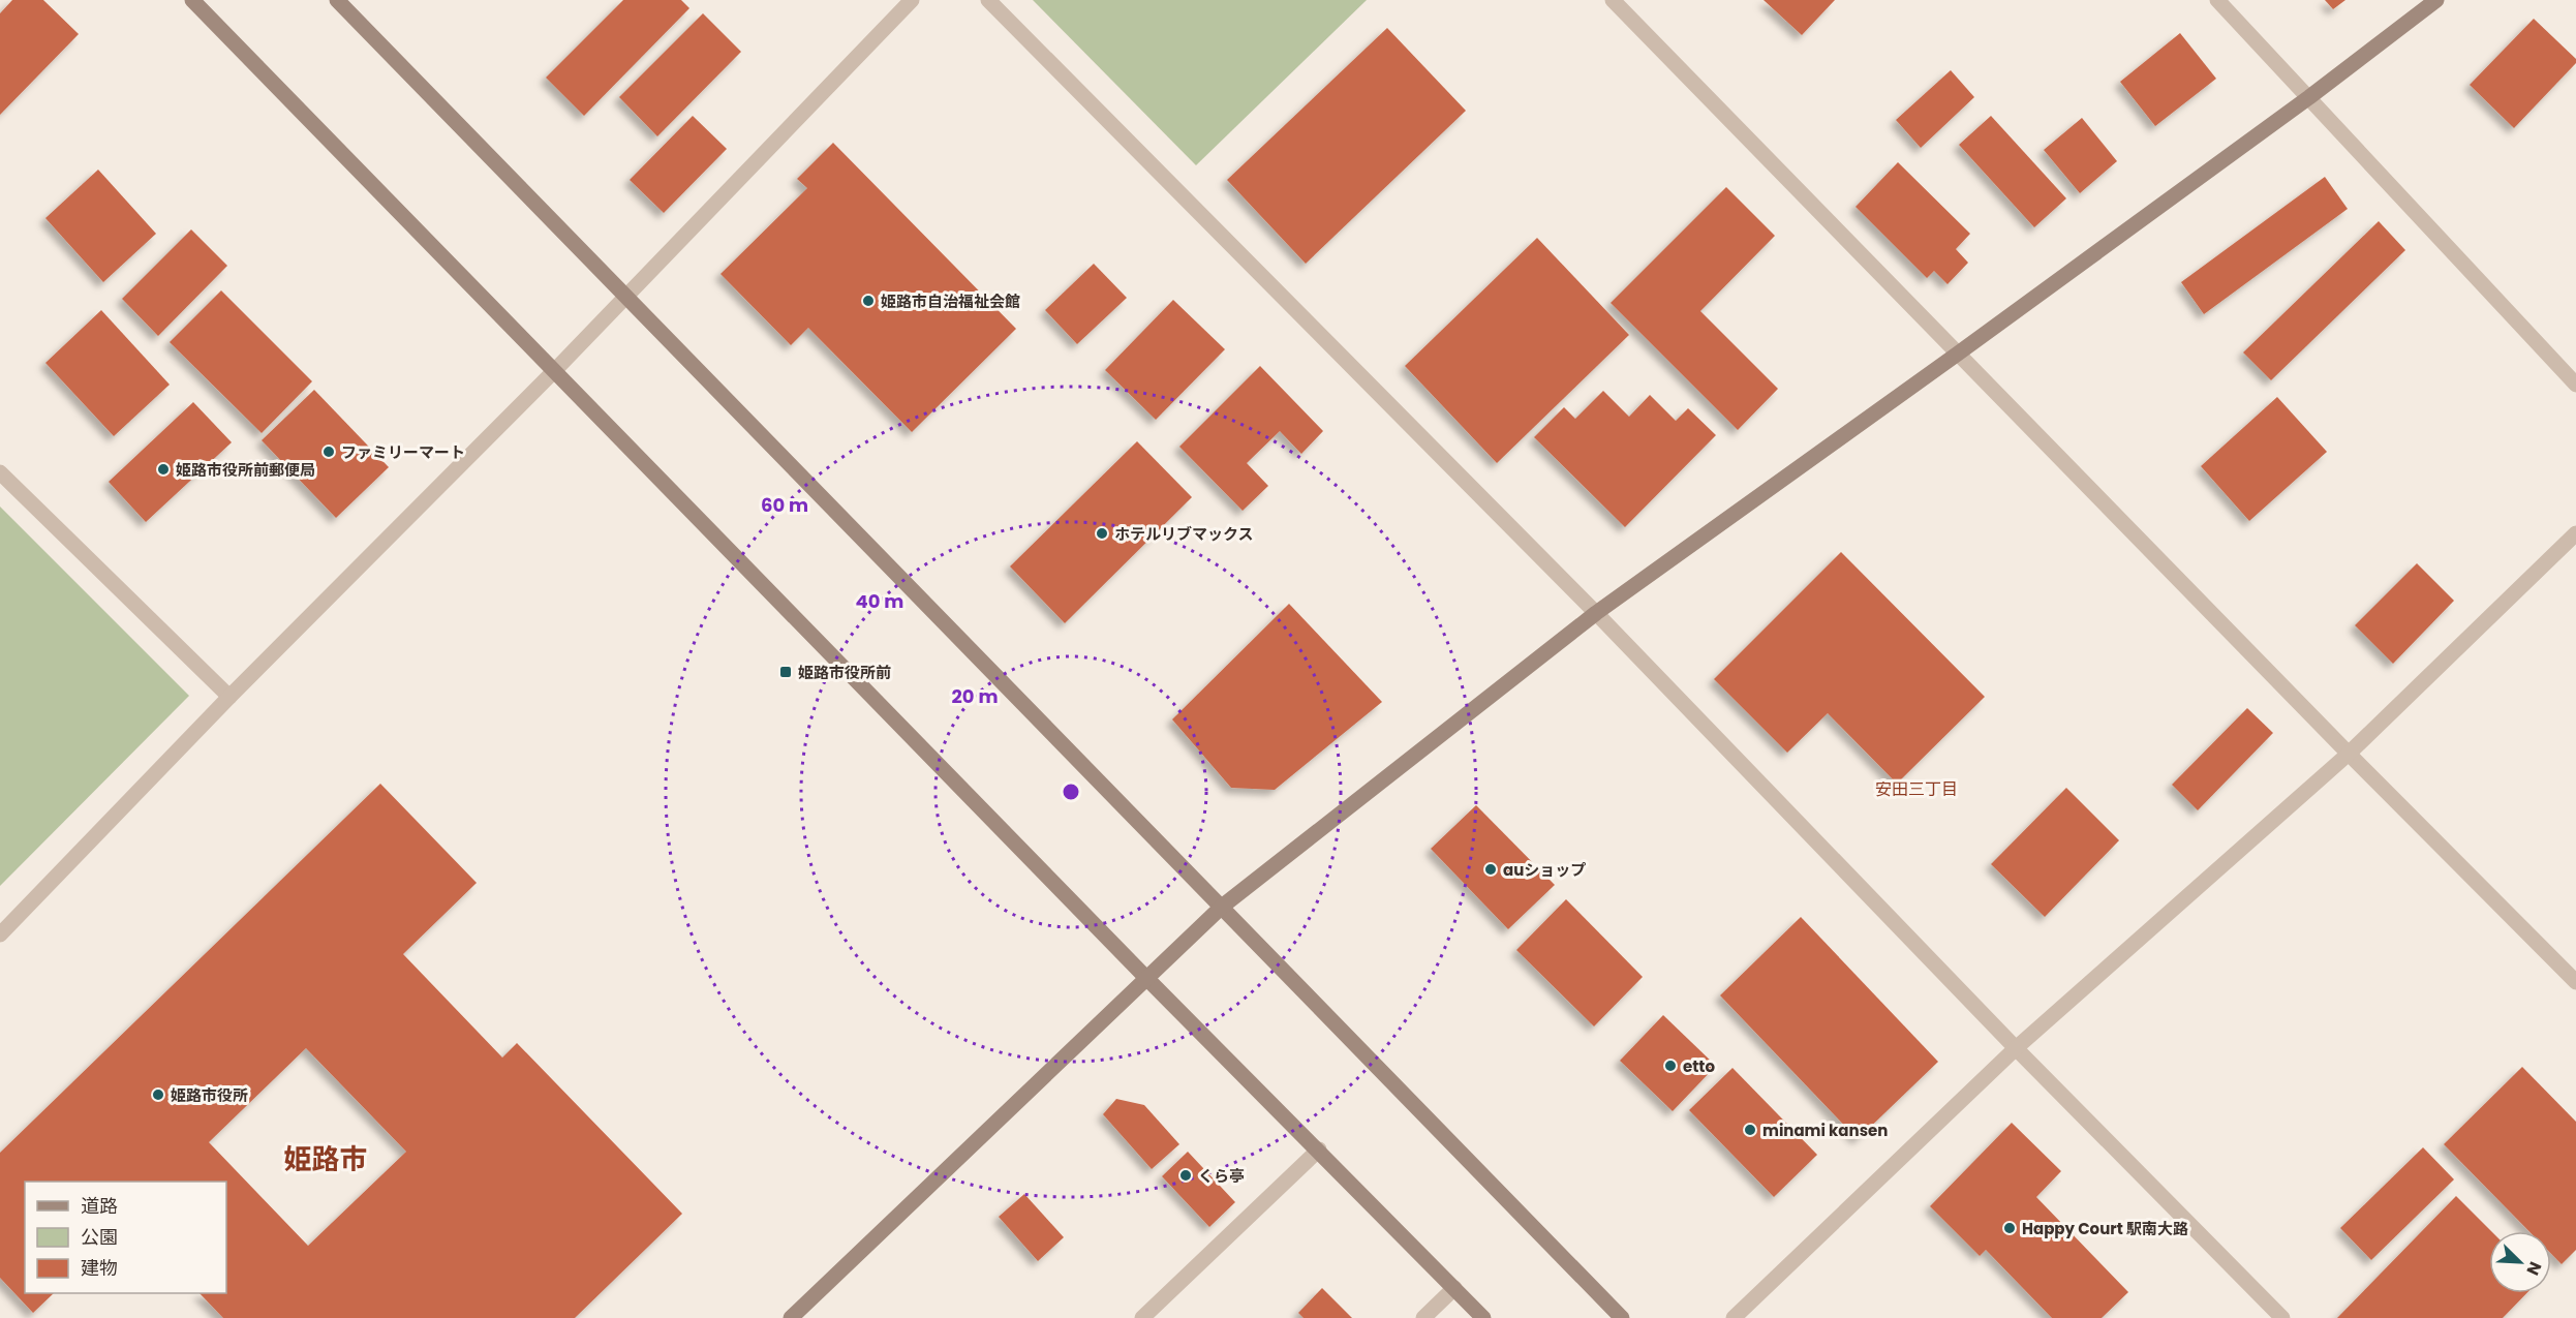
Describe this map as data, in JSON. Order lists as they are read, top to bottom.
{
  "districts": ["安田三丁目", "姫路市"],
  "places": {
    "other": [
      "姫路市自治福祉会館",
      "ファミリーマート",
      "姫路市役所前郵便局",
      "ホテルリブマックス",
      "auショップ",
      "etto",
      "姫路市役所",
      "minami kansen",
      "くら亭",
      "Happy Court 駅南大路"
    ],
    "transit": ["姫路市役所前"]
  },
  "legend": ["道路", "公園", "建物"],
  "north": "bottom right",
  "rings": ["60 m", "40 m", "20 m"]
}
